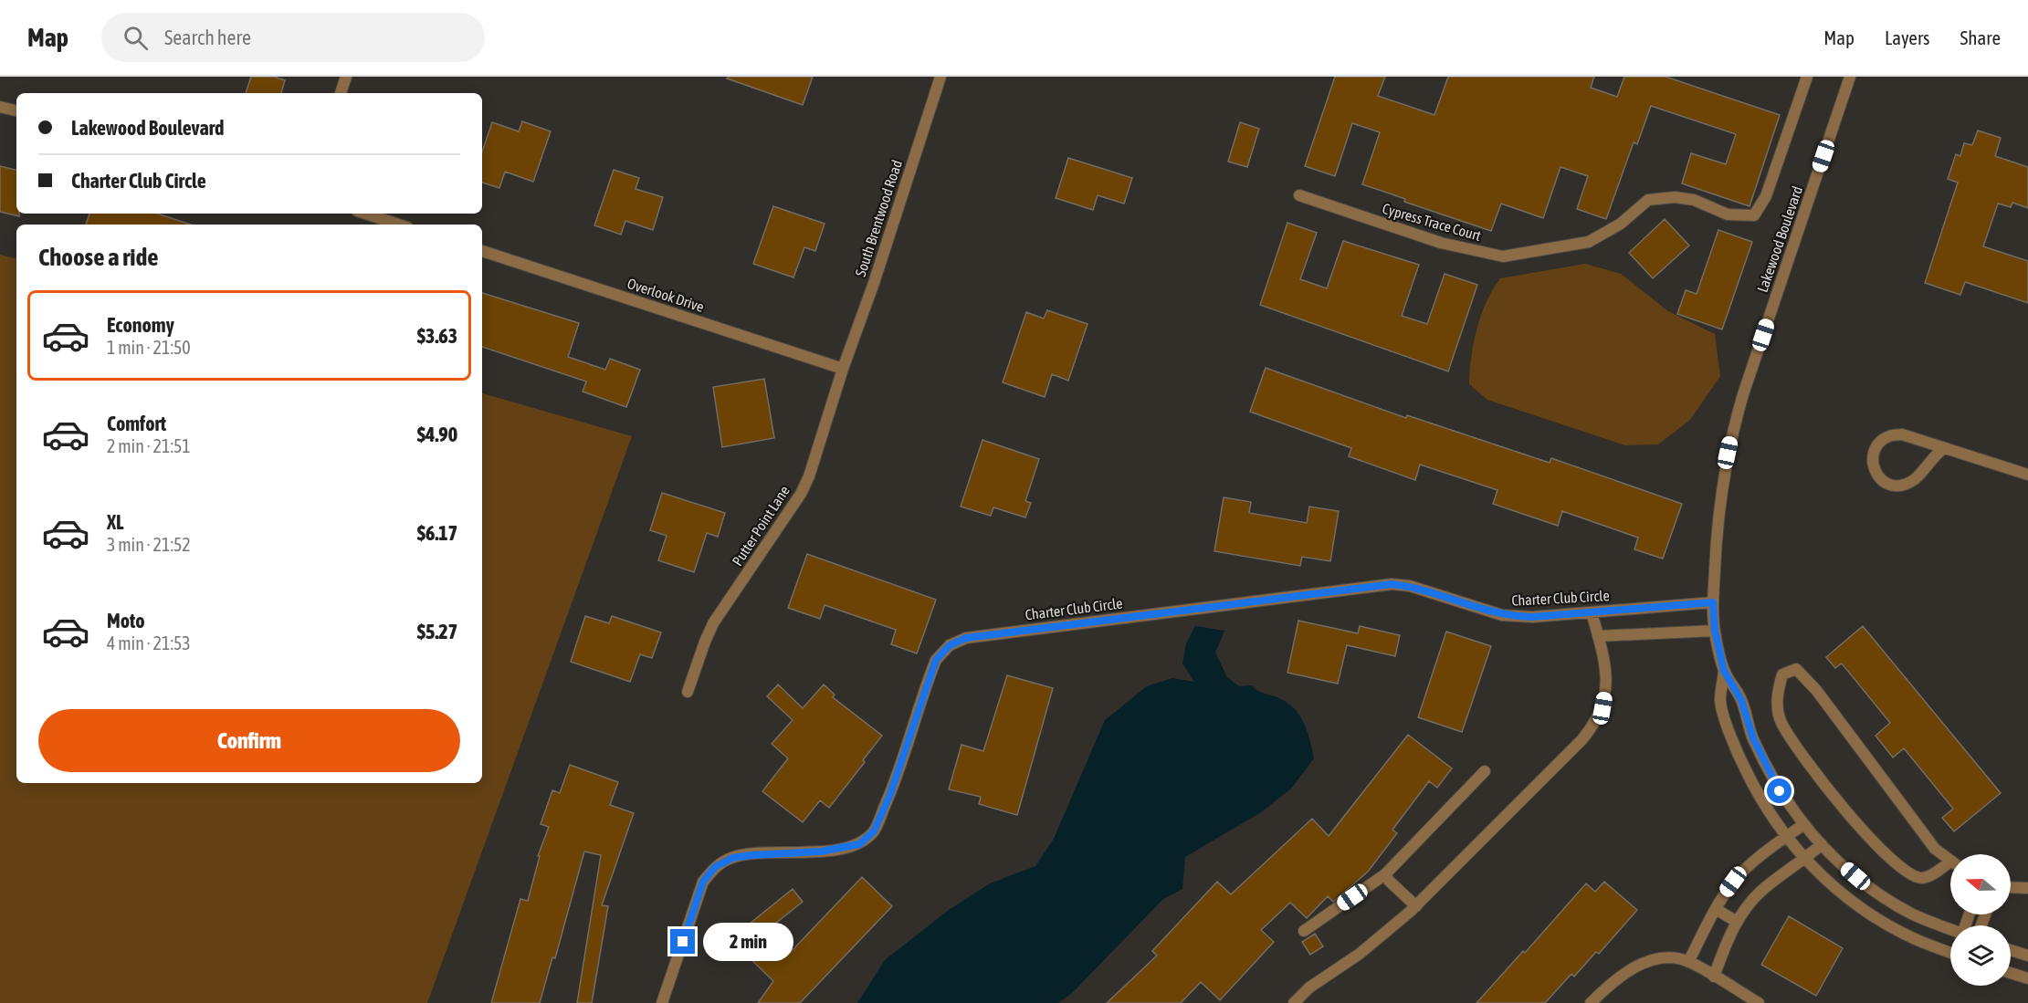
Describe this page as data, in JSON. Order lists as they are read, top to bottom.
{
  "streets": {
    "street": [
      "South Brentwood Road",
      "Cypress Trace Court",
      "Lakewood Boulevard",
      "Overlook Drive",
      "Putter Point Lane",
      "Charter Club Circle"
    ]
  },
  "crossings": [
    ["South Brentwood Road", "Overlook Drive"],
    ["South Brentwood Road", "Putter Point Lane"],
    ["Lakewood Boulevard", "Charter Club Circle"],
    ["Overlook Drive", "Putter Point Lane"]
  ],
  "north": "left",
  "page": {
    "header": "Map",
    "search": "Search here",
    "nav": ["Map", "Layers", "Share"],
    "banner": ["Lakewood Boulevard", "Charter Club Circle"],
    "heading": "Choose a ride",
    "list": [
      {
        "name": "Economy",
        "note": "1 min · 21:50",
        "value": "$3.63"
      },
      {
        "name": "Comfort",
        "note": "2 min · 21:51",
        "value": "$4.90"
      },
      {
        "name": "XL",
        "note": "3 min · 21:52",
        "value": "$6.17"
      },
      {
        "name": "Moto",
        "note": "4 min · 21:53",
        "value": "$5.27"
      }
    ],
    "buttons": "Confirm",
    "bubble": "2 min"
  }
}
